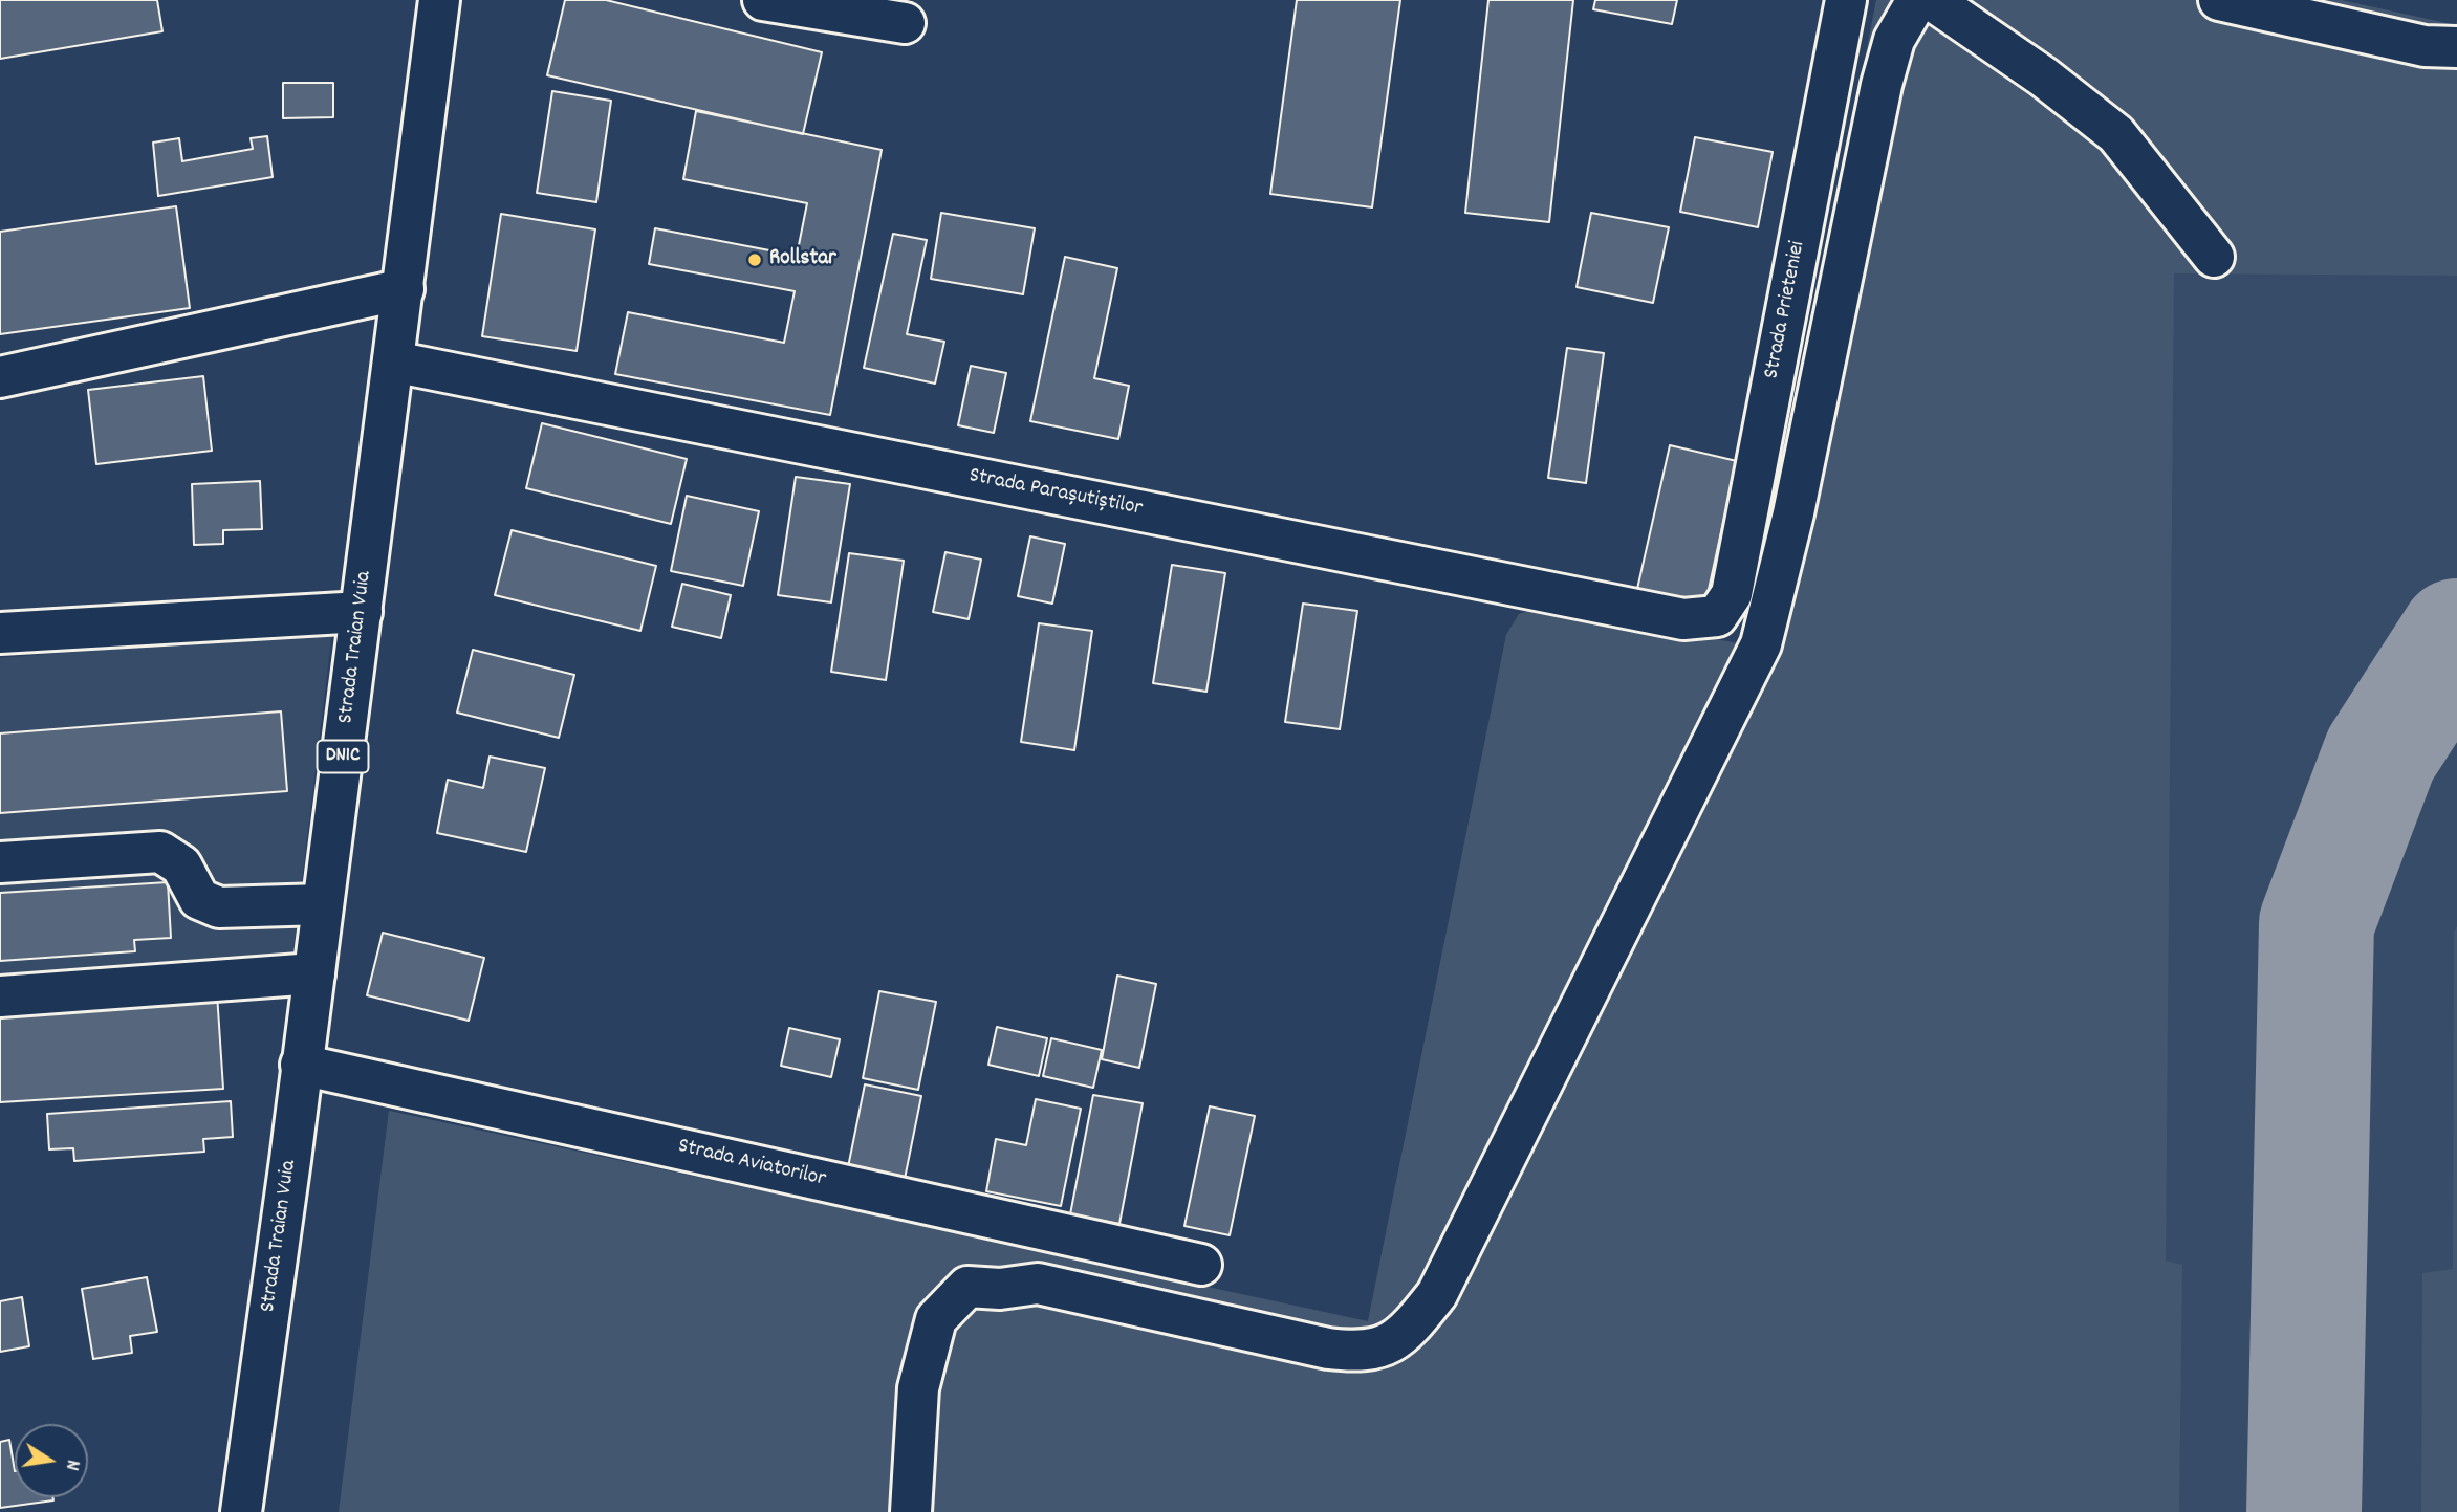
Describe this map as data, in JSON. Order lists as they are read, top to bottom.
{
  "streets": {
    "street": [
      "Strada Prieteniei",
      "Strada Parașutiștilor",
      "Strada Traian Vuia",
      "DN1C",
      "Strada Aviatorilor"
    ]
  },
  "crossings": [
    ["Strada Prieteniei", "Strada Parașutiștilor"],
    ["Strada Parașutiștilor", "Strada Traian Vuia"],
    ["Strada Traian Vuia", "Strada Aviatorilor"]
  ],
  "places": ["Rollstar"],
  "north": "right"
}
